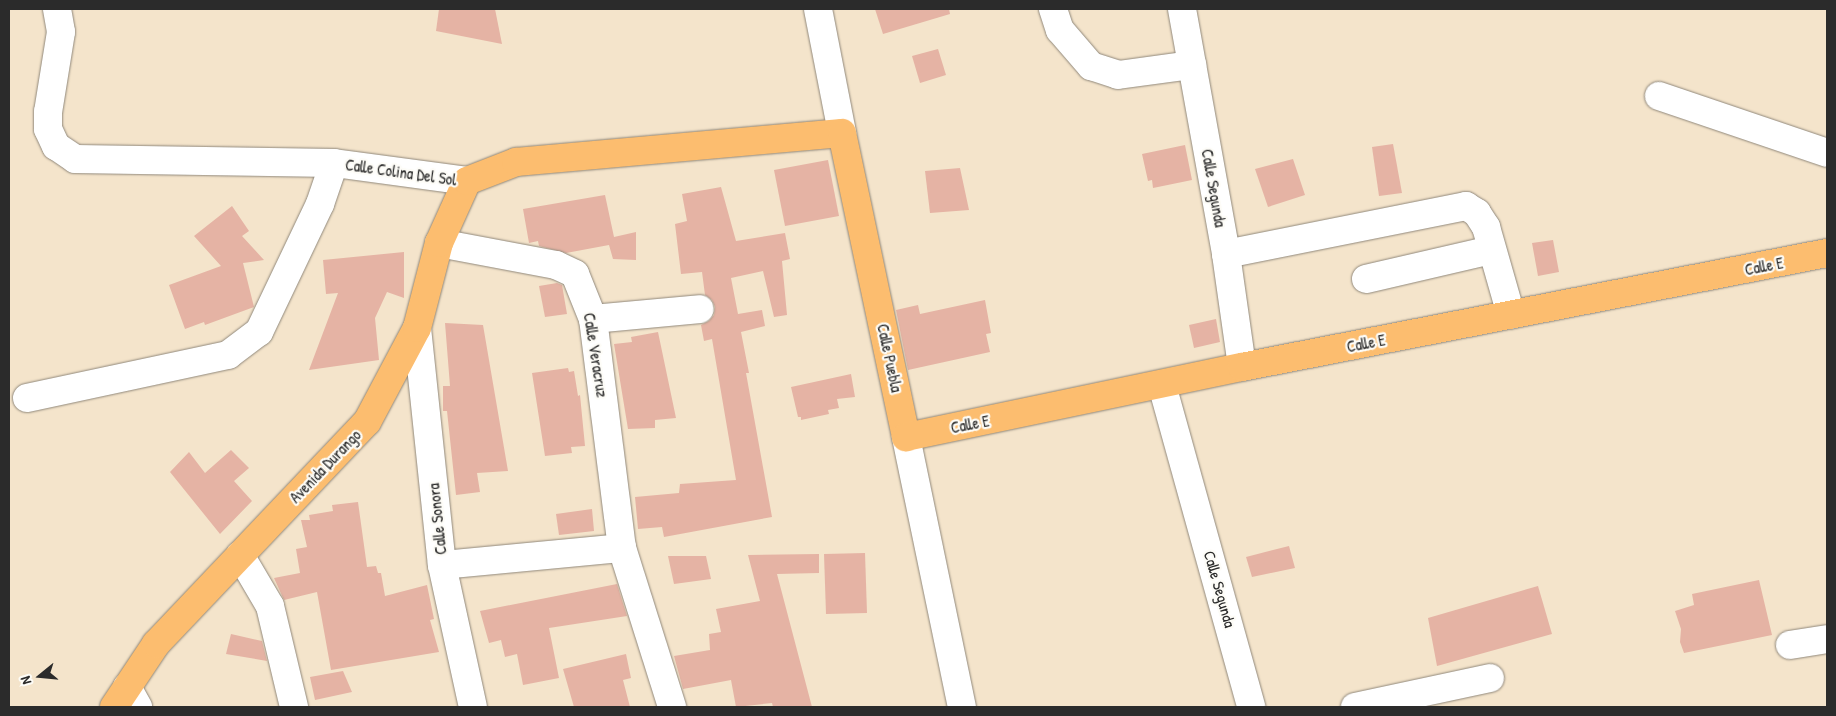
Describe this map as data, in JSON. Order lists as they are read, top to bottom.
{
  "streets": {
    "main road": [
      "Calle Colina Del Sol",
      "Calle E",
      "Calle Puebla",
      "Avenida Durango"
    ],
    "street": ["Calle Segunda", "Calle Veracruz", "Calle Sonora"]
  },
  "crossings": [
    ["Calle Colina Del Sol", "Calle Puebla"],
    ["Calle Colina Del Sol", "Avenida Durango"],
    ["Calle Segunda", "Calle E"],
    ["Calle E", "Calle Puebla"],
    ["Calle Veracruz", "Avenida Durango"],
    ["Avenida Durango", "Calle Sonora"]
  ],
  "north": "left"
}
